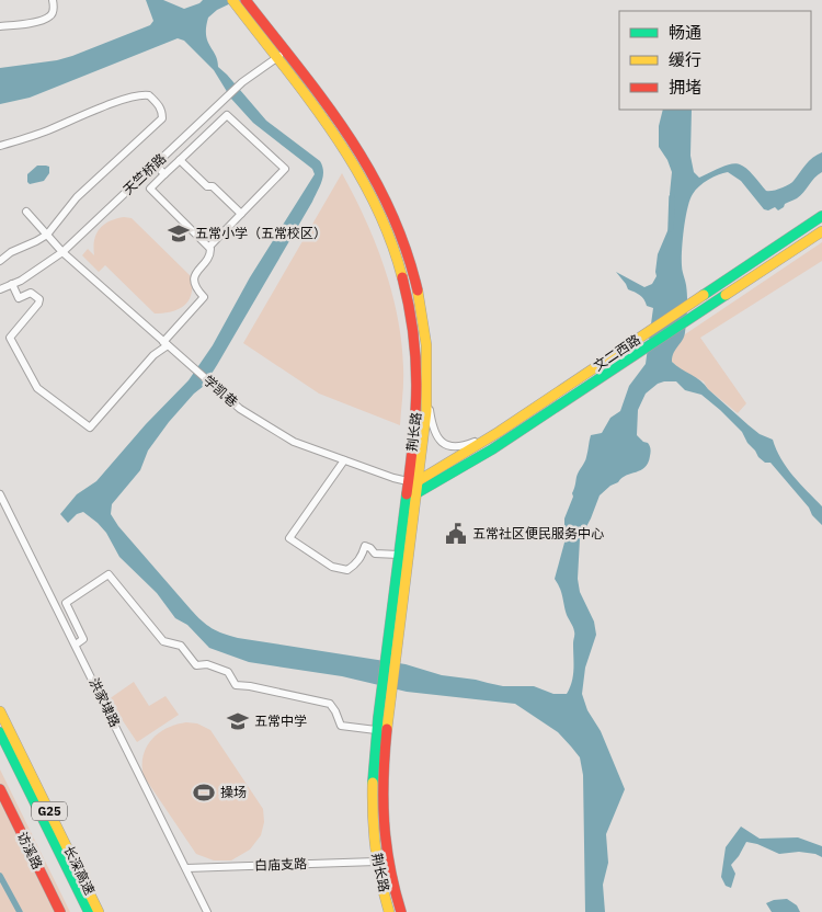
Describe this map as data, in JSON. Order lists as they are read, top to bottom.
{
  "streets": {
    "main road": [
      "文二西路",
      "荆长路",
      "G25",
      "访溪路",
      "长深高速"
    ],
    "street": [
      "天竺桥路",
      "学凯巷",
      "洪家埭路",
      "白庙支路"
    ]
  },
  "crossings": [
    ["天竺桥路", "学凯巷"],
    ["天竺桥路", "荆长路"],
    ["文二西路", "学凯巷"],
    ["文二西路", "荆长路"],
    ["学凯巷", "荆长路"],
    ["荆长路", "白庙支路"],
    ["洪家埭路", "白庙支路"]
  ],
  "places": {
    "school or university": ["五常小学（五常校区）", "五常中学"],
    "public building": ["五常社区便民服务中心"],
    "sports": ["操场"]
  },
  "legend": ["畅通", "缓行", "拥堵"]
}
